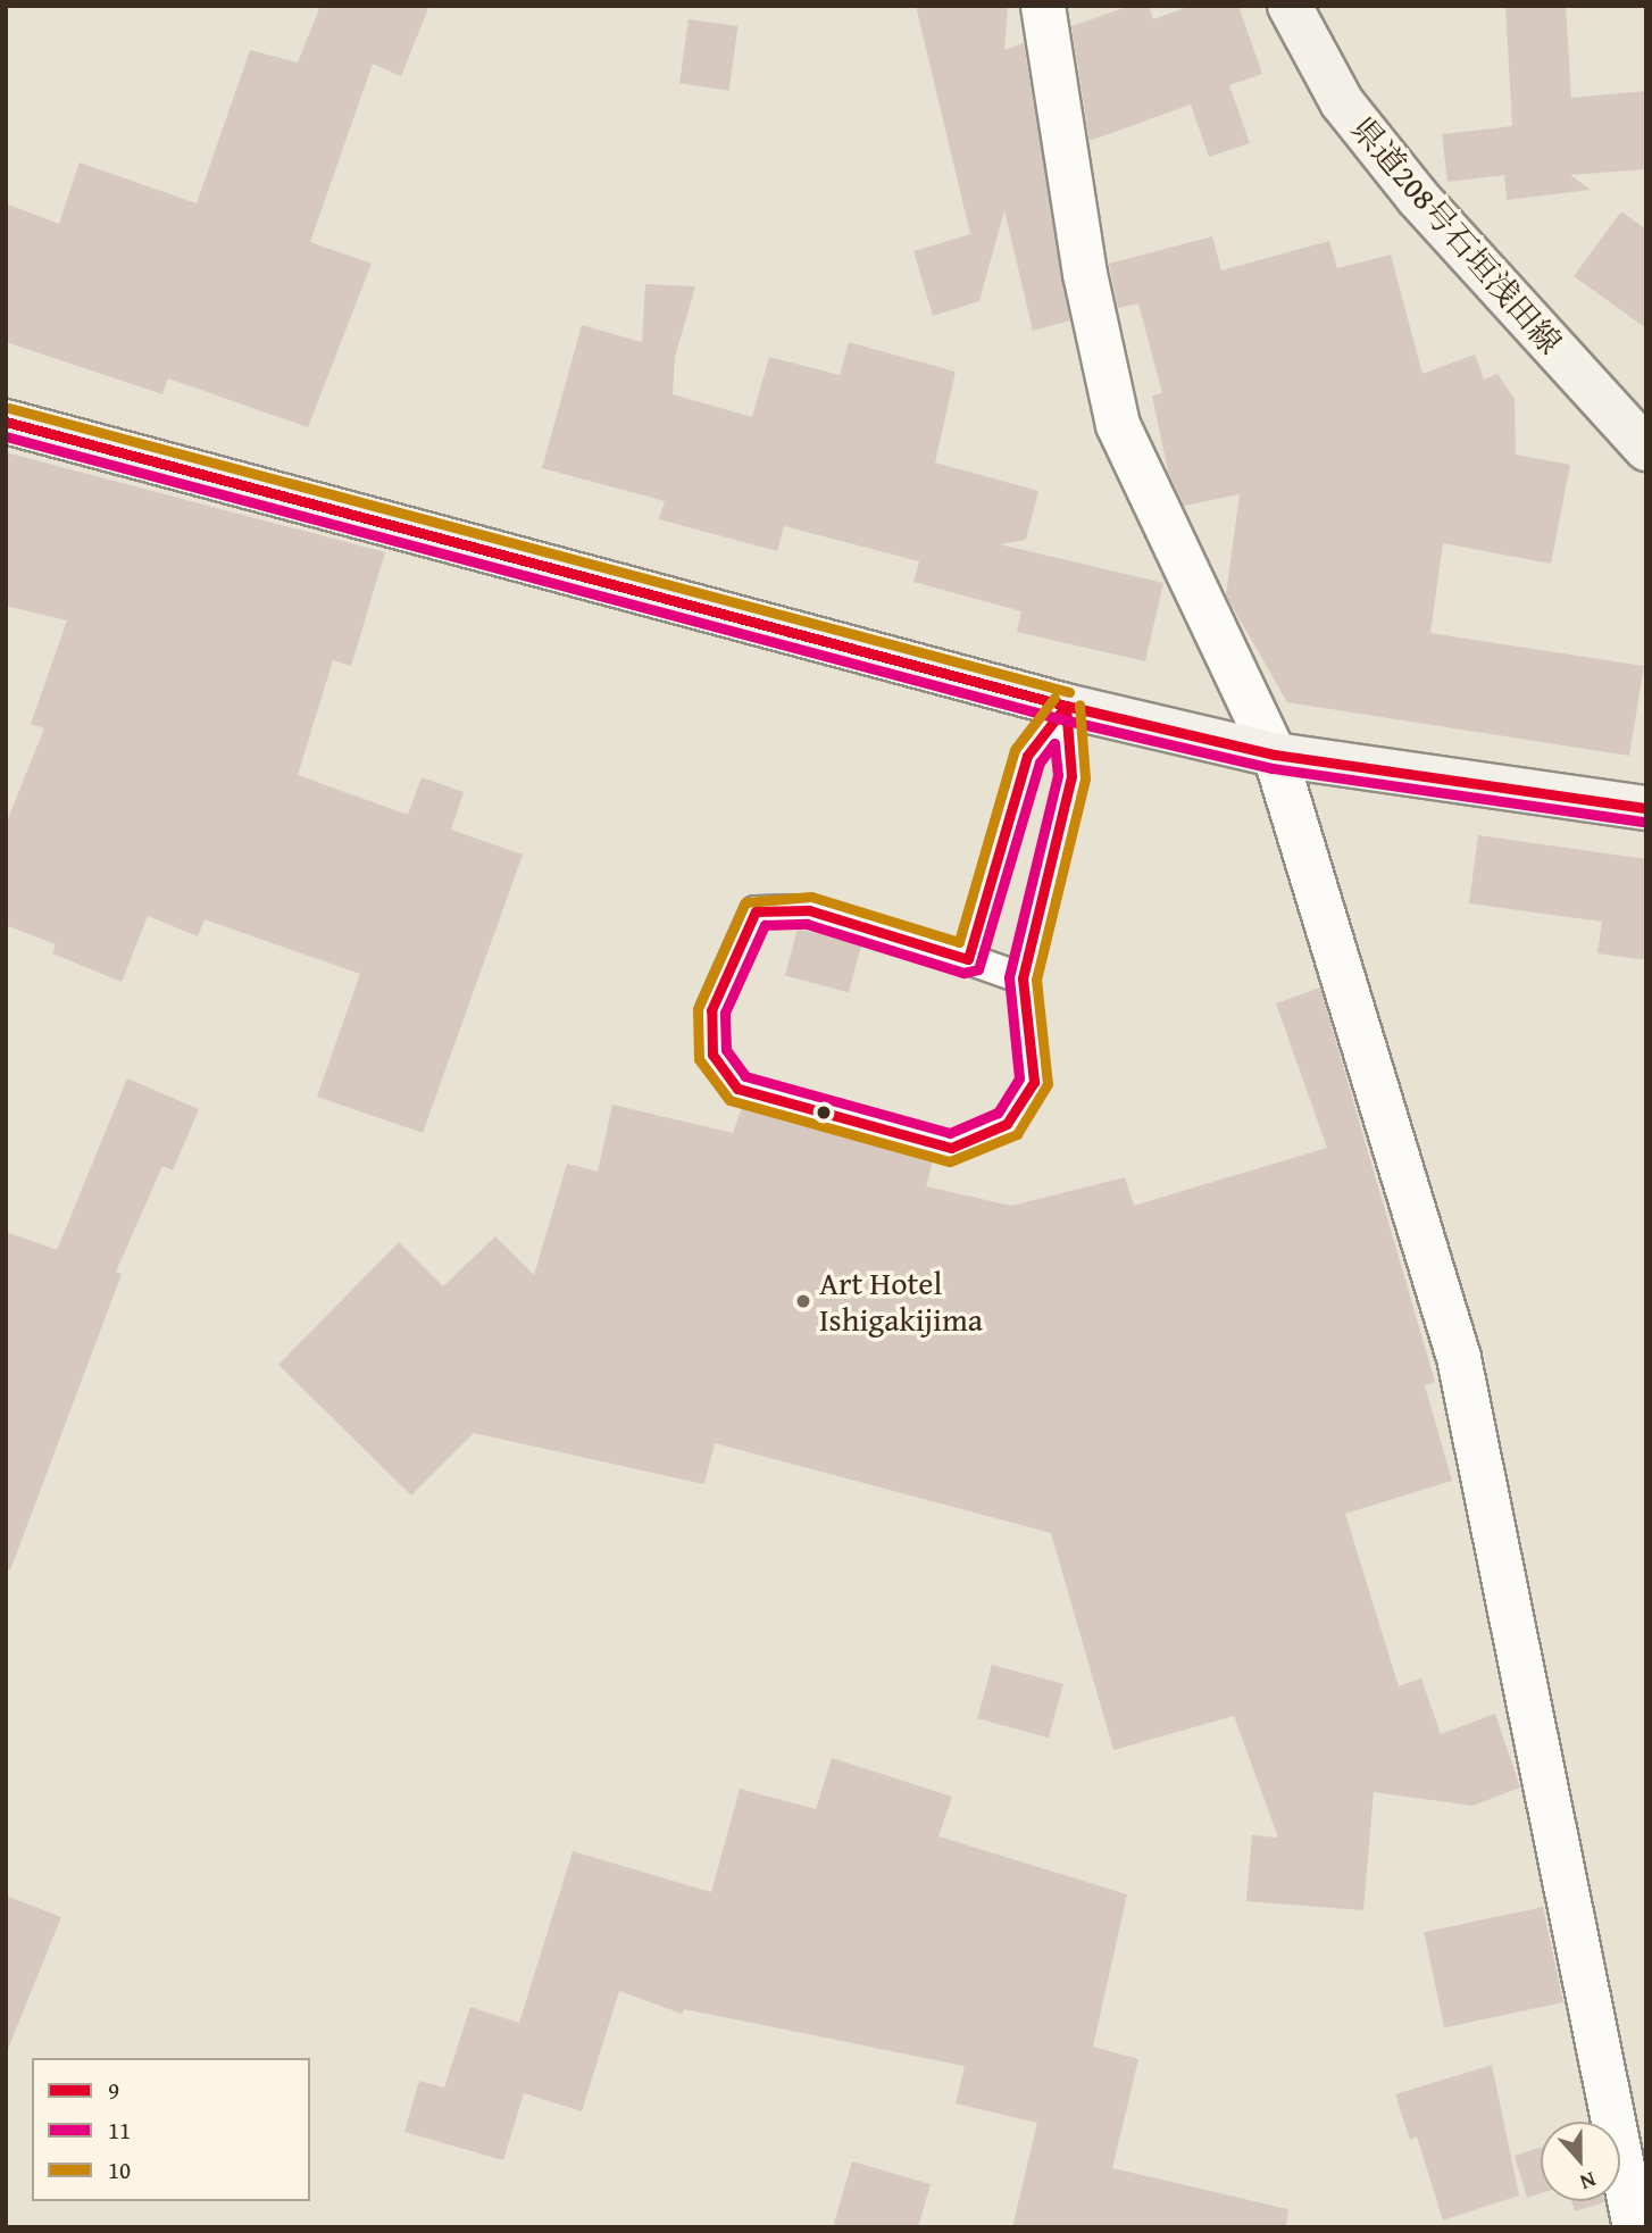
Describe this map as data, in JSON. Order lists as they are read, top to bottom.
{
  "streets": {
    "street": ["県道208号石垣浅田線"]
  },
  "places": ["Art Hotel Ishigakijima"],
  "lines": ["transit line 10", "transit line 9", "transit line 11"],
  "legend": ["9", "11", "10"],
  "north": "bottom"
}
